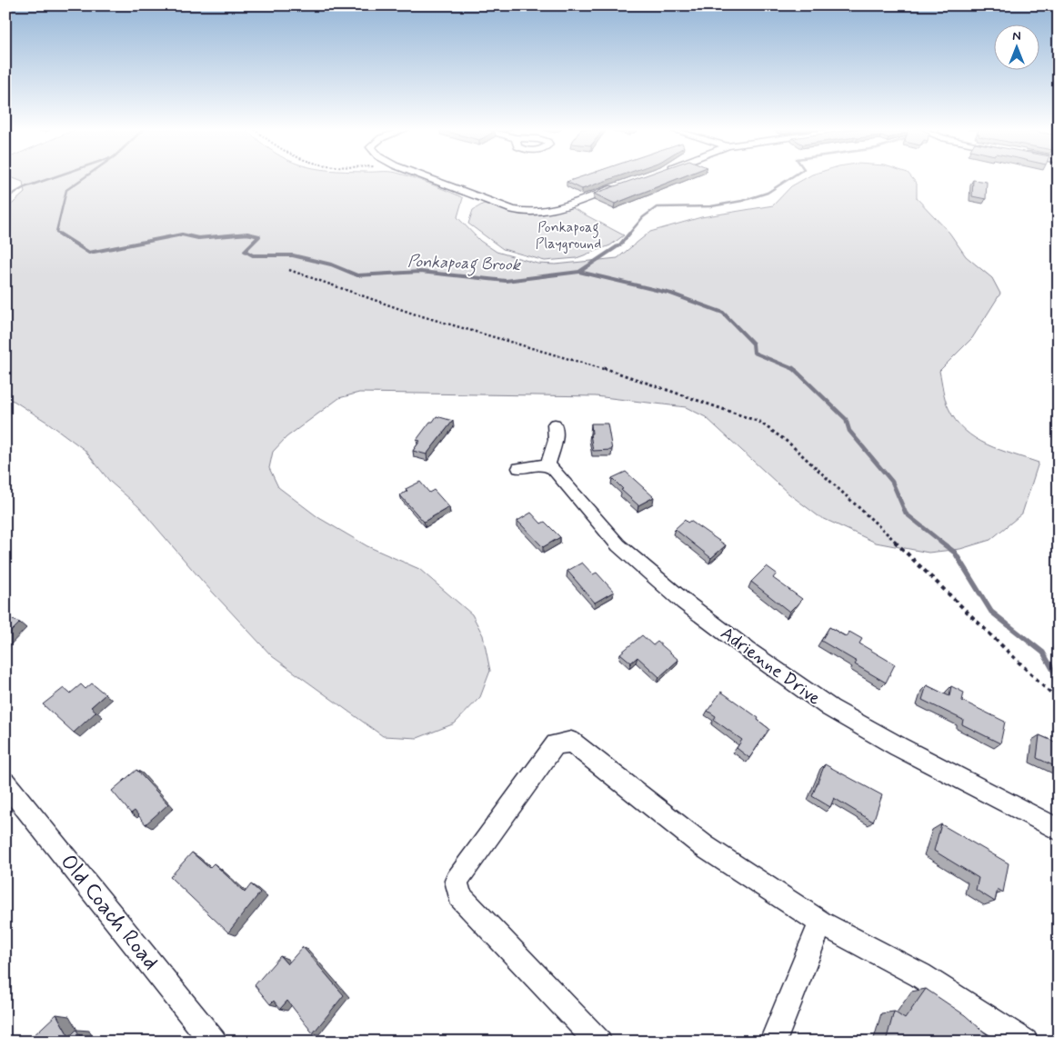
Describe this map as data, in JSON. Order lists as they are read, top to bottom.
{
  "streets": {
    "street": ["Adrienne Drive", "Old Coach Road"]
  },
  "water": ["Ponkapoag Brook"],
  "parks": ["Ponkapoag Playground"],
  "north": "top"
}
